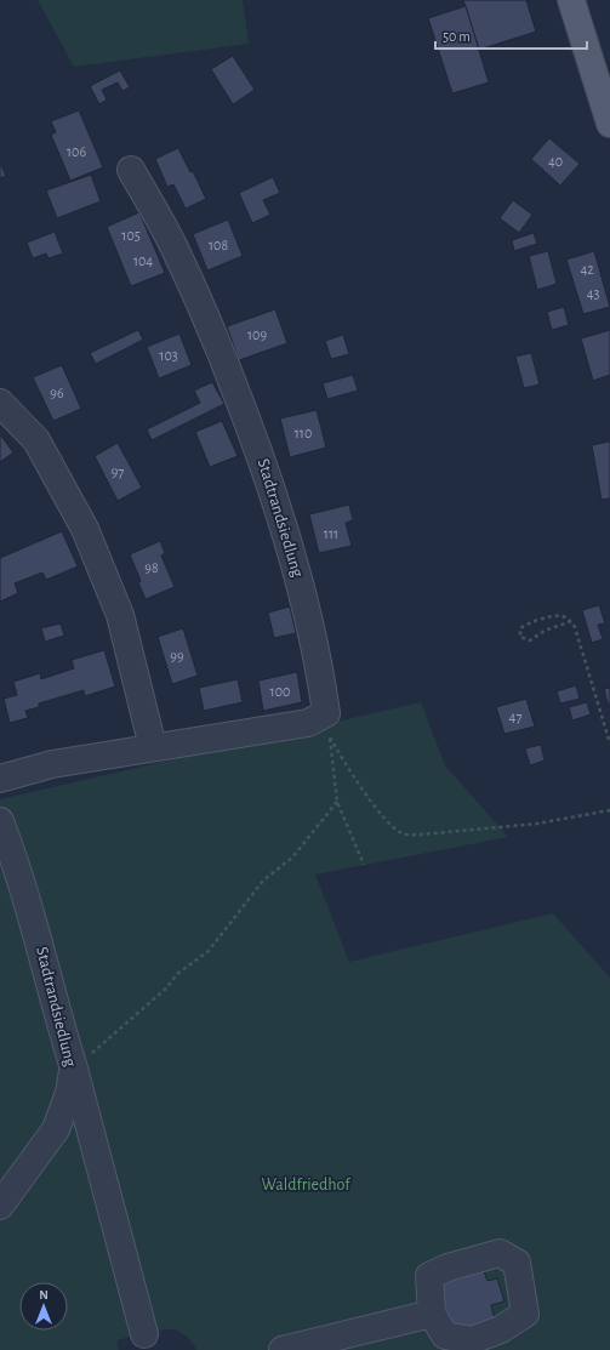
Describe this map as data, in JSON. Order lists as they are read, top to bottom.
{
  "streets": {
    "street": ["Stadtrandsiedlung"]
  },
  "parks": ["Waldfriedhof"],
  "house_numbers": [
    "106",
    "40",
    "105",
    "108",
    "104",
    "42",
    "43",
    "109",
    "103",
    "96",
    "110",
    "97",
    "111",
    "98",
    "99",
    "100",
    "47"
  ],
  "scale_bar": "50 m",
  "north": "top"
}
